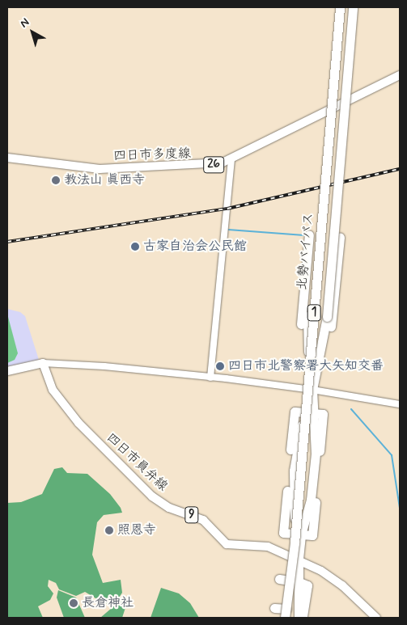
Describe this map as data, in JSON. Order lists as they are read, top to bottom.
{
  "streets": {
    "highway": ["北勢バイパス", "1"],
    "main road": [
      "四日市多度線",
      "26",
      "四日市員弁線",
      "9"
    ]
  },
  "places": [
    "教法山 眞西寺",
    "古家自治会公民館",
    "四日市北警察署大矢知交番",
    "照恩寺",
    "長倉神社"
  ],
  "north": "top left"
}
